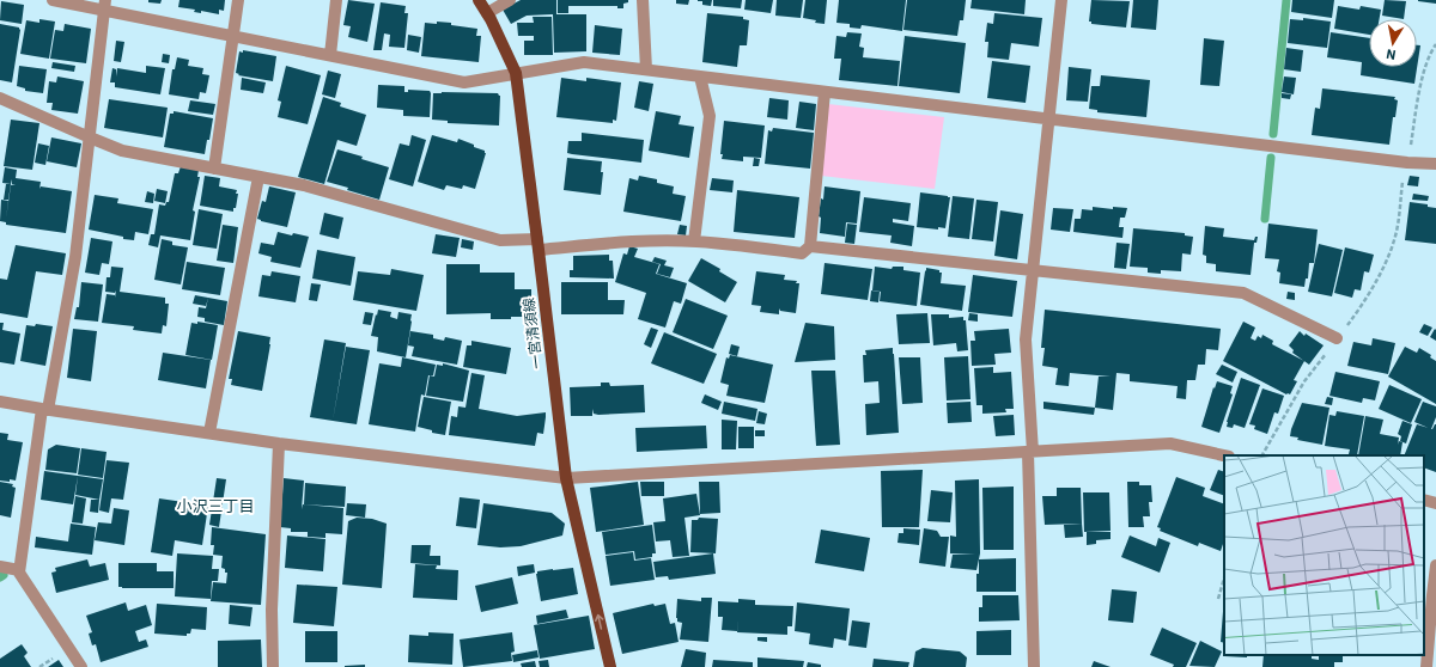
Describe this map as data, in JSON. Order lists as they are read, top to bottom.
{
  "streets": {
    "main road": ["一宮清須線"]
  },
  "districts": ["小沢三丁目"],
  "north": "bottom"
}
